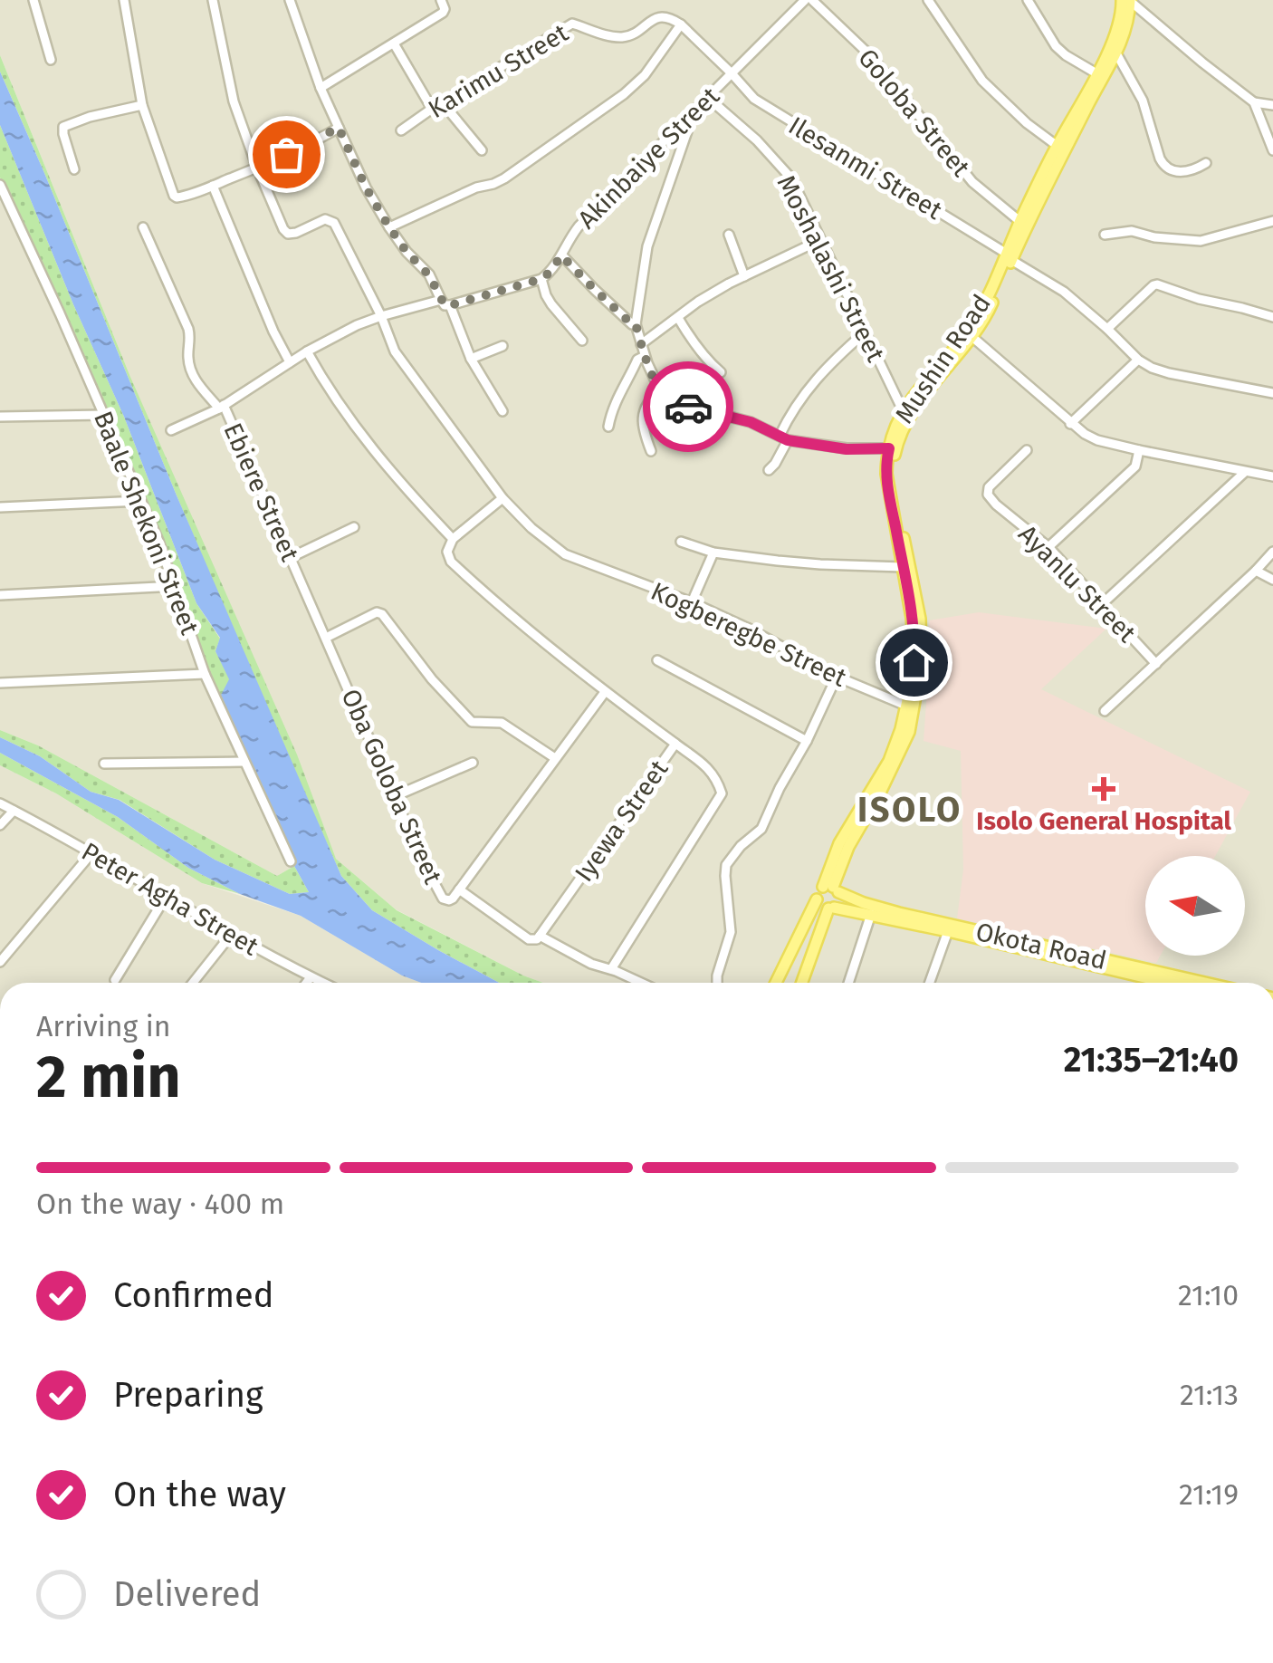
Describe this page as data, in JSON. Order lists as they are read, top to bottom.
{
  "streets": {
    "main road": ["Mushin Road", "Okota Road"],
    "street": [
      "Karimu Street",
      "Goloba Street",
      "Akinbaiye Street",
      "Ilesanmi Street",
      "Moshalashi Street",
      "Ebiere Street",
      "Baale Shekoni Street",
      "Ayanlu Street",
      "Kogberegbe Street",
      "Oba Goloba Street",
      "Iyewa Street",
      "Peter Agha Street"
    ]
  },
  "crossings": [
    ["Goloba Street", "Mushin Road"],
    ["Akinbaiye Street", "Ilesanmi Street"],
    ["Akinbaiye Street", "Moshalashi Street"],
    ["Ilesanmi Street", "Mushin Road"],
    ["Moshalashi Street", "Mushin Road"],
    ["Mushin Road", "Kogberegbe Street"],
    ["Mushin Road", "Okota Road"],
    ["Ebiere Street", "Oba Goloba Street"],
    ["Oba Goloba Street", "Iyewa Street"]
  ],
  "districts": ["ISOLO"],
  "places": {
    "health": ["Isolo General Hospital"]
  },
  "north": "left",
  "page": {
    "heading": ["2 min", "Arriving in", "21:35–21:40"],
    "bar": "On the way · 400 m",
    "list": [
      ["Confirmed", "21:10"],
      ["Preparing", "21:13"],
      ["On the way", "21:19"],
      "Delivered"
    ]
  }
}
